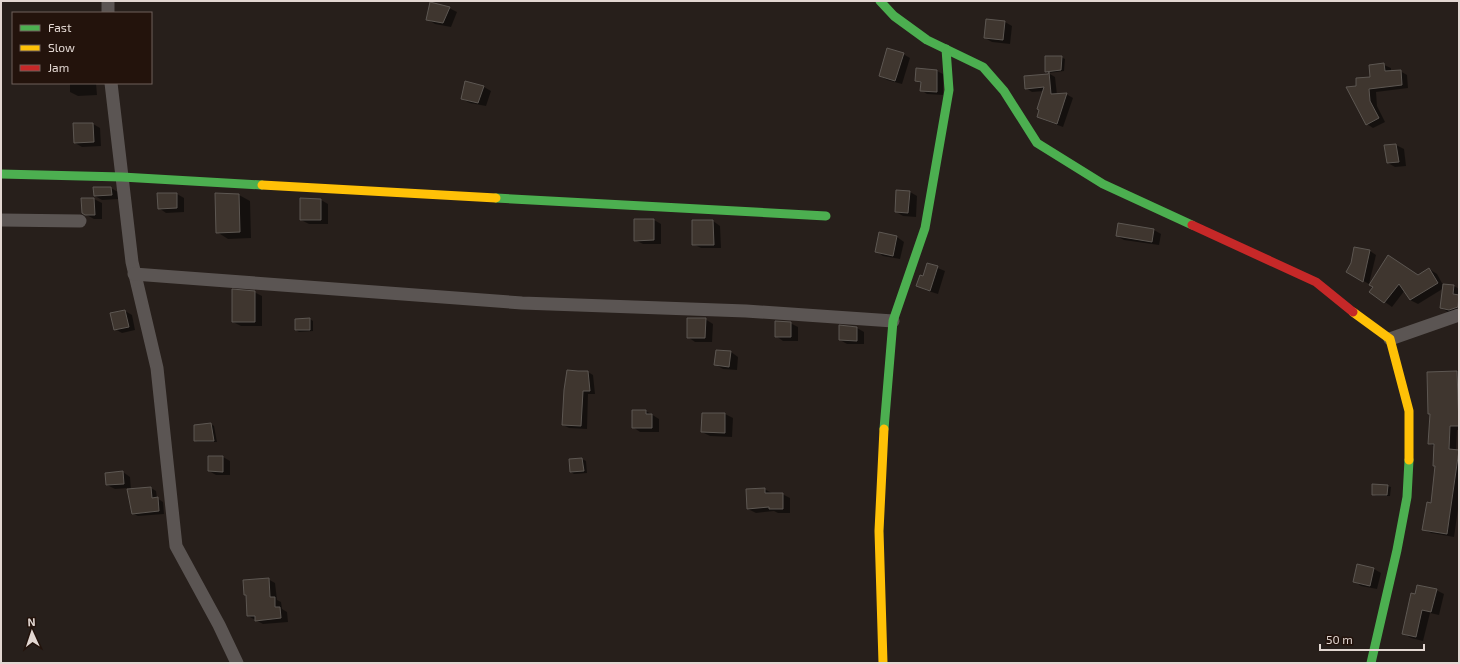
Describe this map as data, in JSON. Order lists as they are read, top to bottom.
{
  "legend": ["Fast", "Slow", "Jam"],
  "scale_bar": "50 m",
  "north": "top"
}
